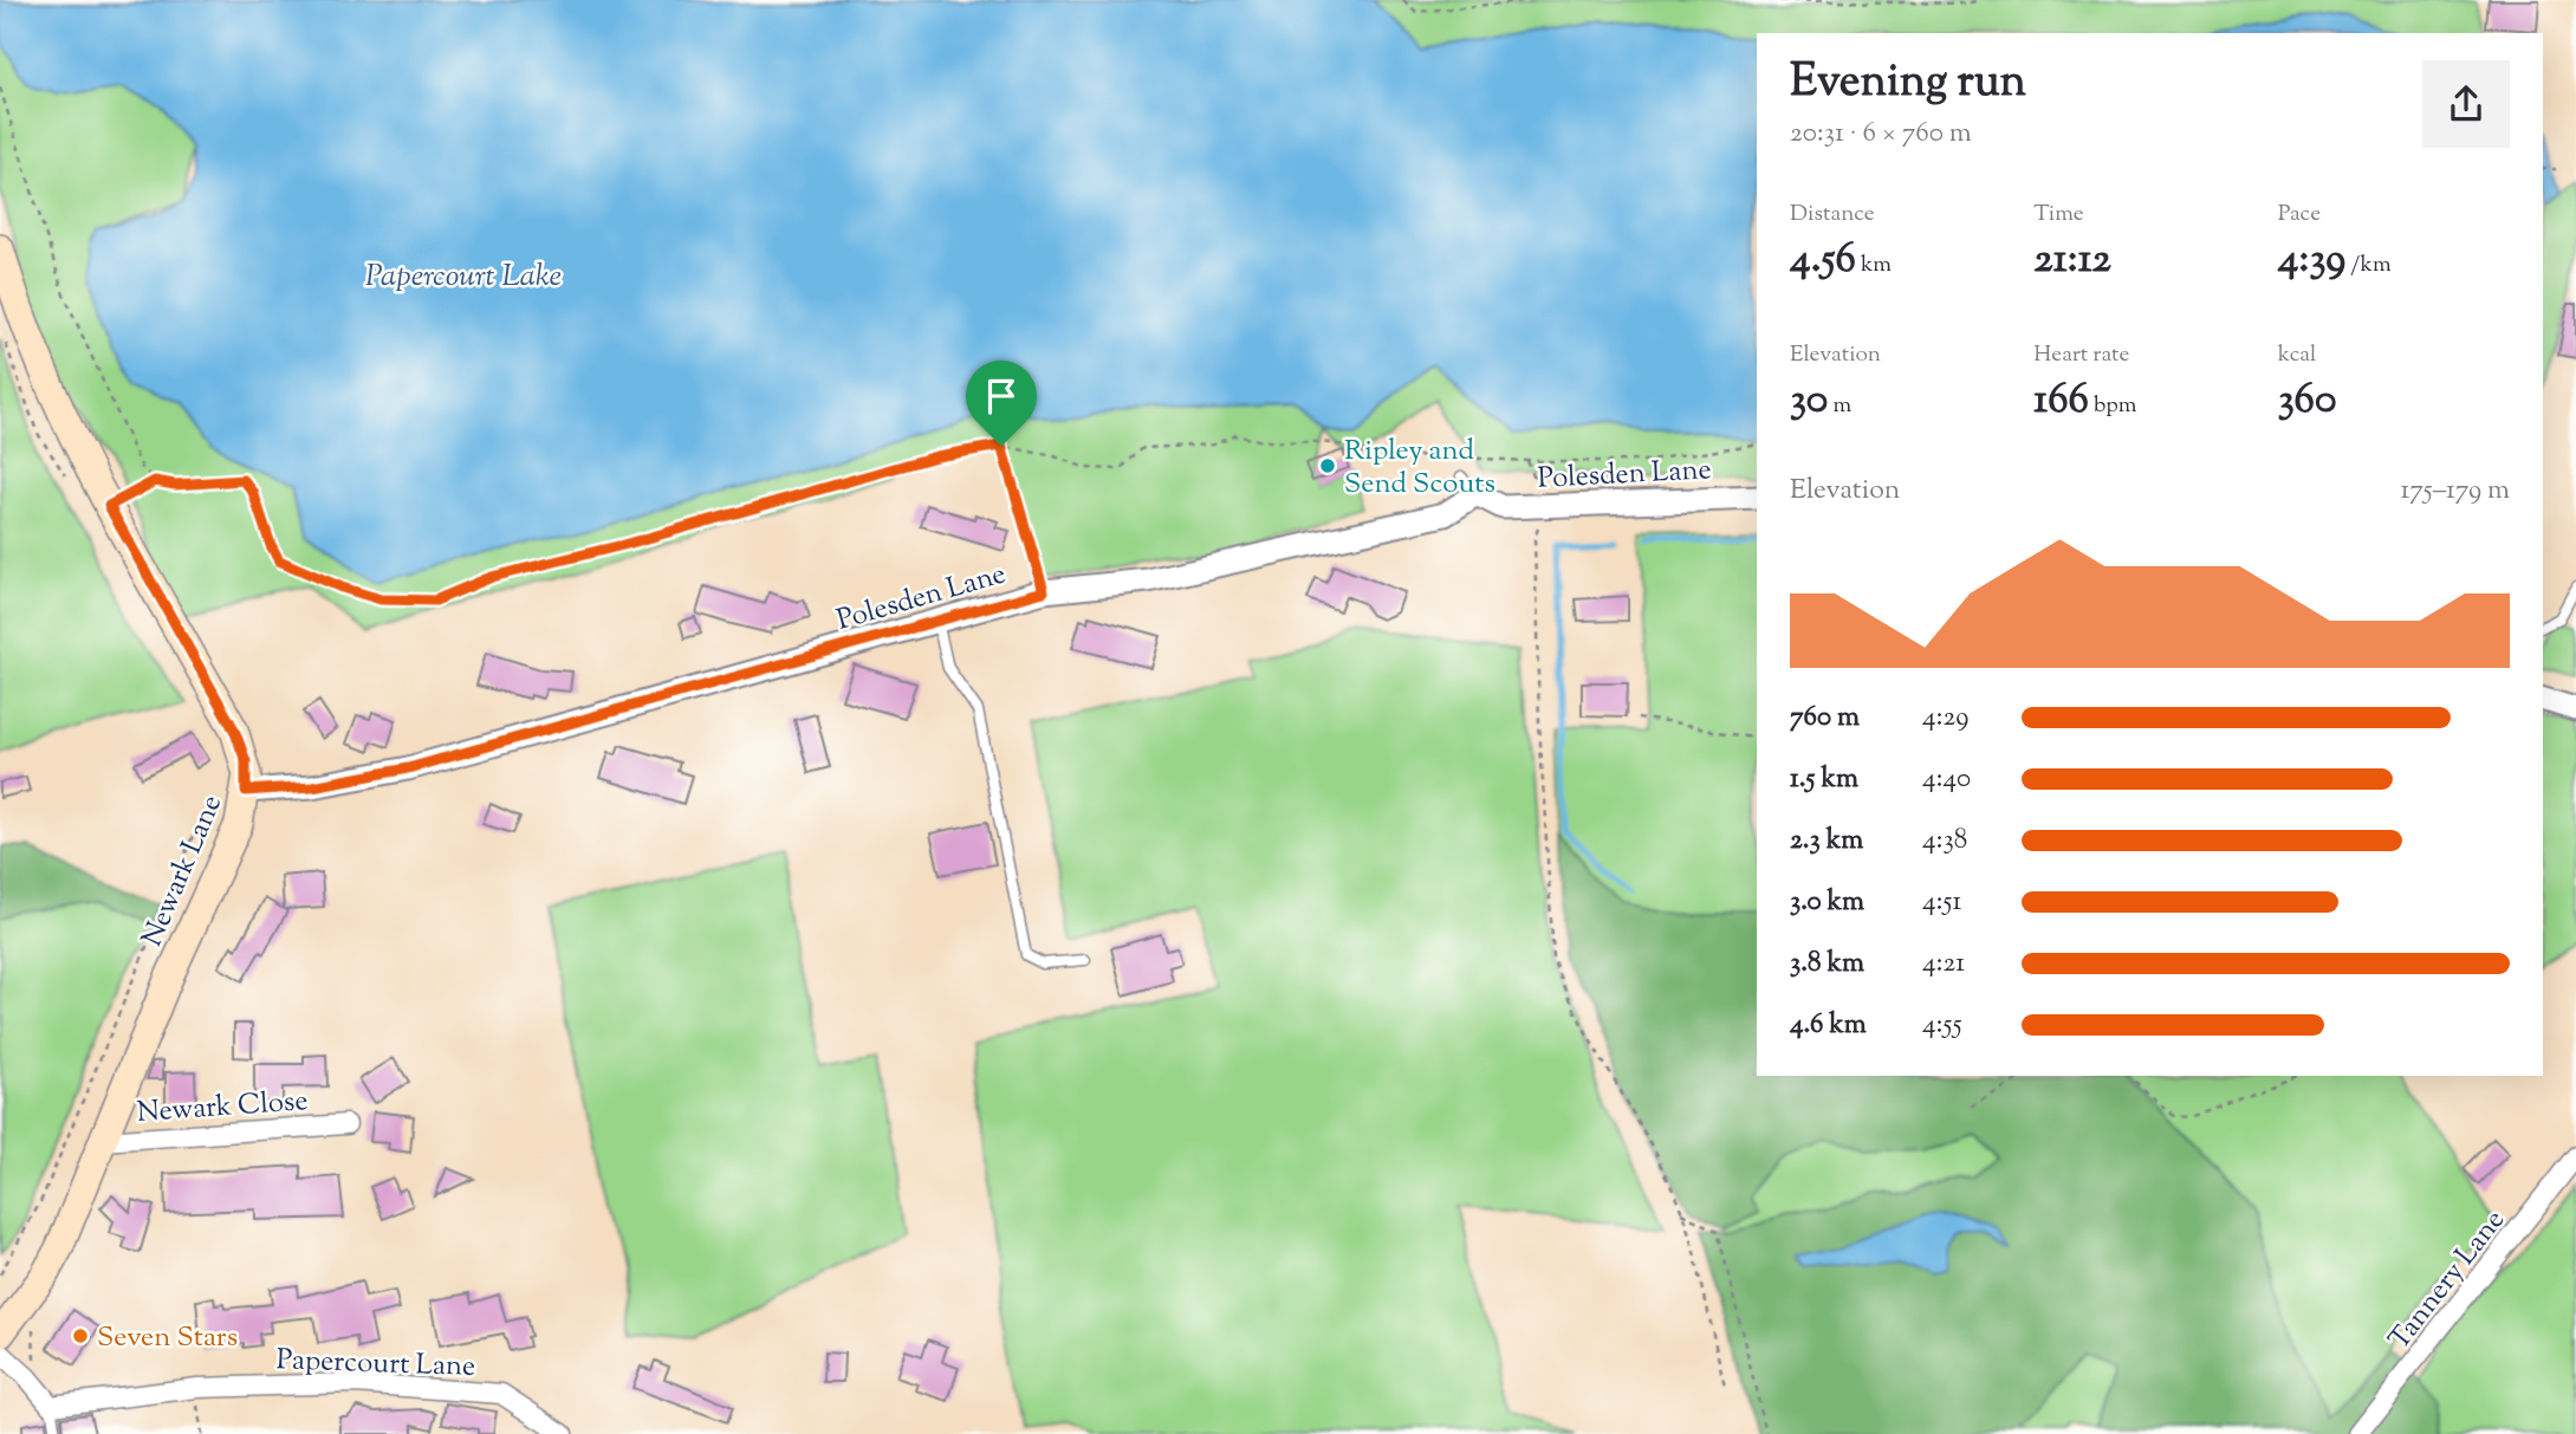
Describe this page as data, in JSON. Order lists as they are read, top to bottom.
{
  "streets": {
    "main road": ["Newark Lane"],
    "street": [
      "Polesden Lane",
      "Newark Close",
      "Tannery Lane",
      "Papercourt Lane"
    ]
  },
  "crossings": [
    ["Polesden Lane", "Newark Lane"],
    ["Newark Lane", "Newark Close"]
  ],
  "water": ["Papercourt Lake"],
  "places": ["Ripley and Send Scouts", "Seven Stars"],
  "page": {
    "heading": ["Evening run", "20:31 · 6 × 760 m"],
    "stats": [
      ["Distance", "4.56 km"],
      ["Time", "21:12"],
      ["Pace", "4:39 /km"],
      ["Elevation", "30 m"],
      ["Heart rate", "166 bpm"],
      ["kcal", "360"]
    ],
    "chart": ["Elevation", "175–179 m"],
    "list": [
      {
        "name": "760 m",
        "note": "4:29"
      },
      {
        "name": "1.5 km",
        "note": "4:40"
      },
      {
        "name": "2.3 km",
        "note": "4:38"
      },
      {
        "name": "3.0 km",
        "note": "4:51"
      },
      {
        "name": "3.8 km",
        "note": "4:21"
      },
      {
        "name": "4.6 km",
        "note": "4:55"
      }
    ]
  }
}
